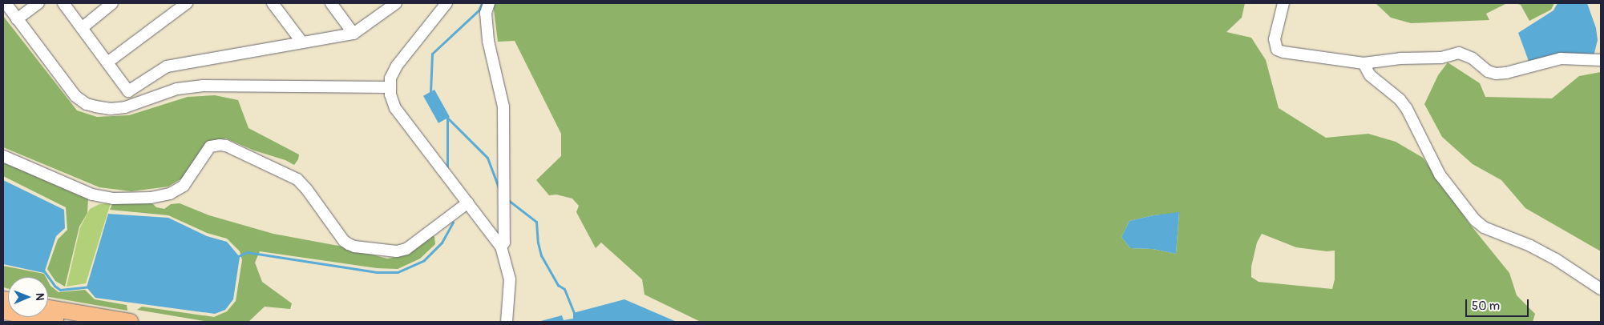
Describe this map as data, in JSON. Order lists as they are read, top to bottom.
{
  "scale_bar": "50 m",
  "north": "right"
}
